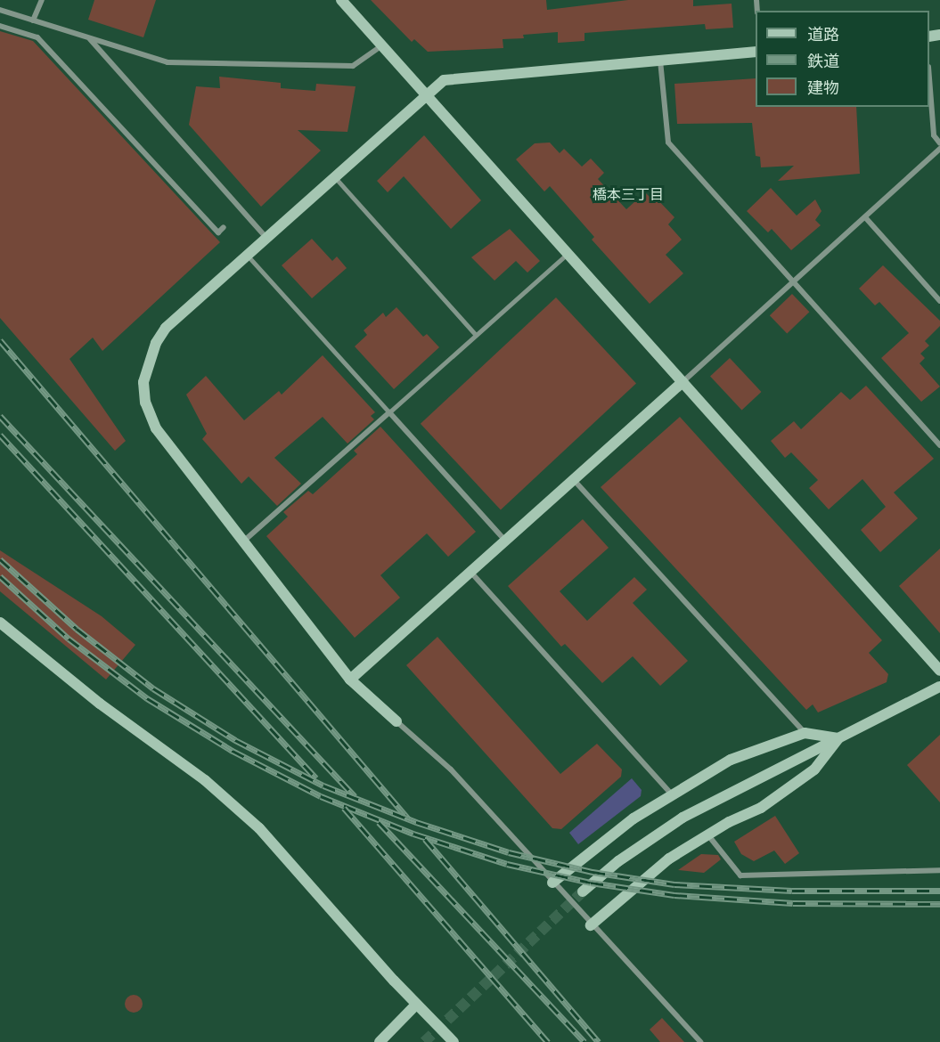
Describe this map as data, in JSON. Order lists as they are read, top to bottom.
{
  "districts": ["橋本三丁目"],
  "legend": ["道路", "鉄道", "建物"]
}
